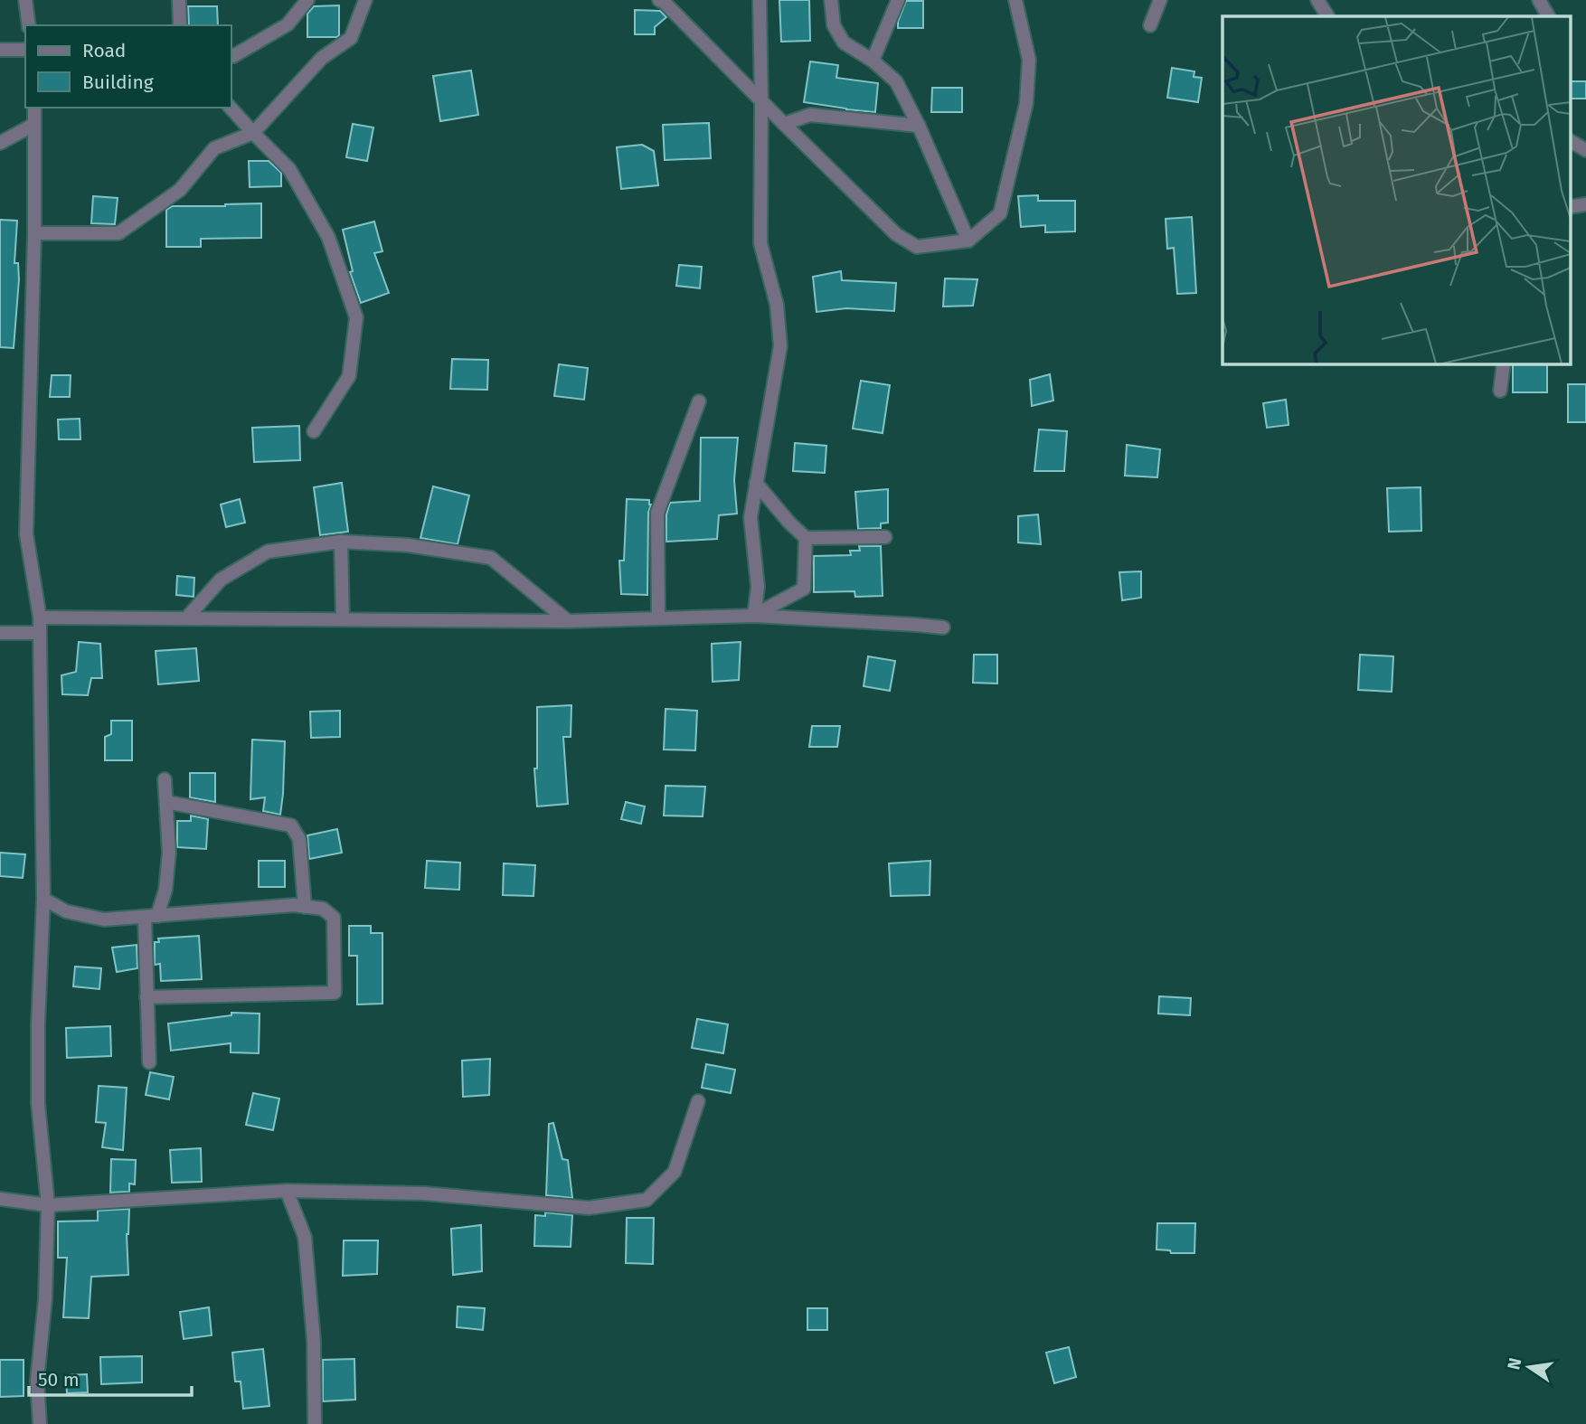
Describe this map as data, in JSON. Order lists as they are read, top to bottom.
{
  "legend": ["Road", "Building"],
  "scale_bar": "50 m",
  "north": "left"
}
